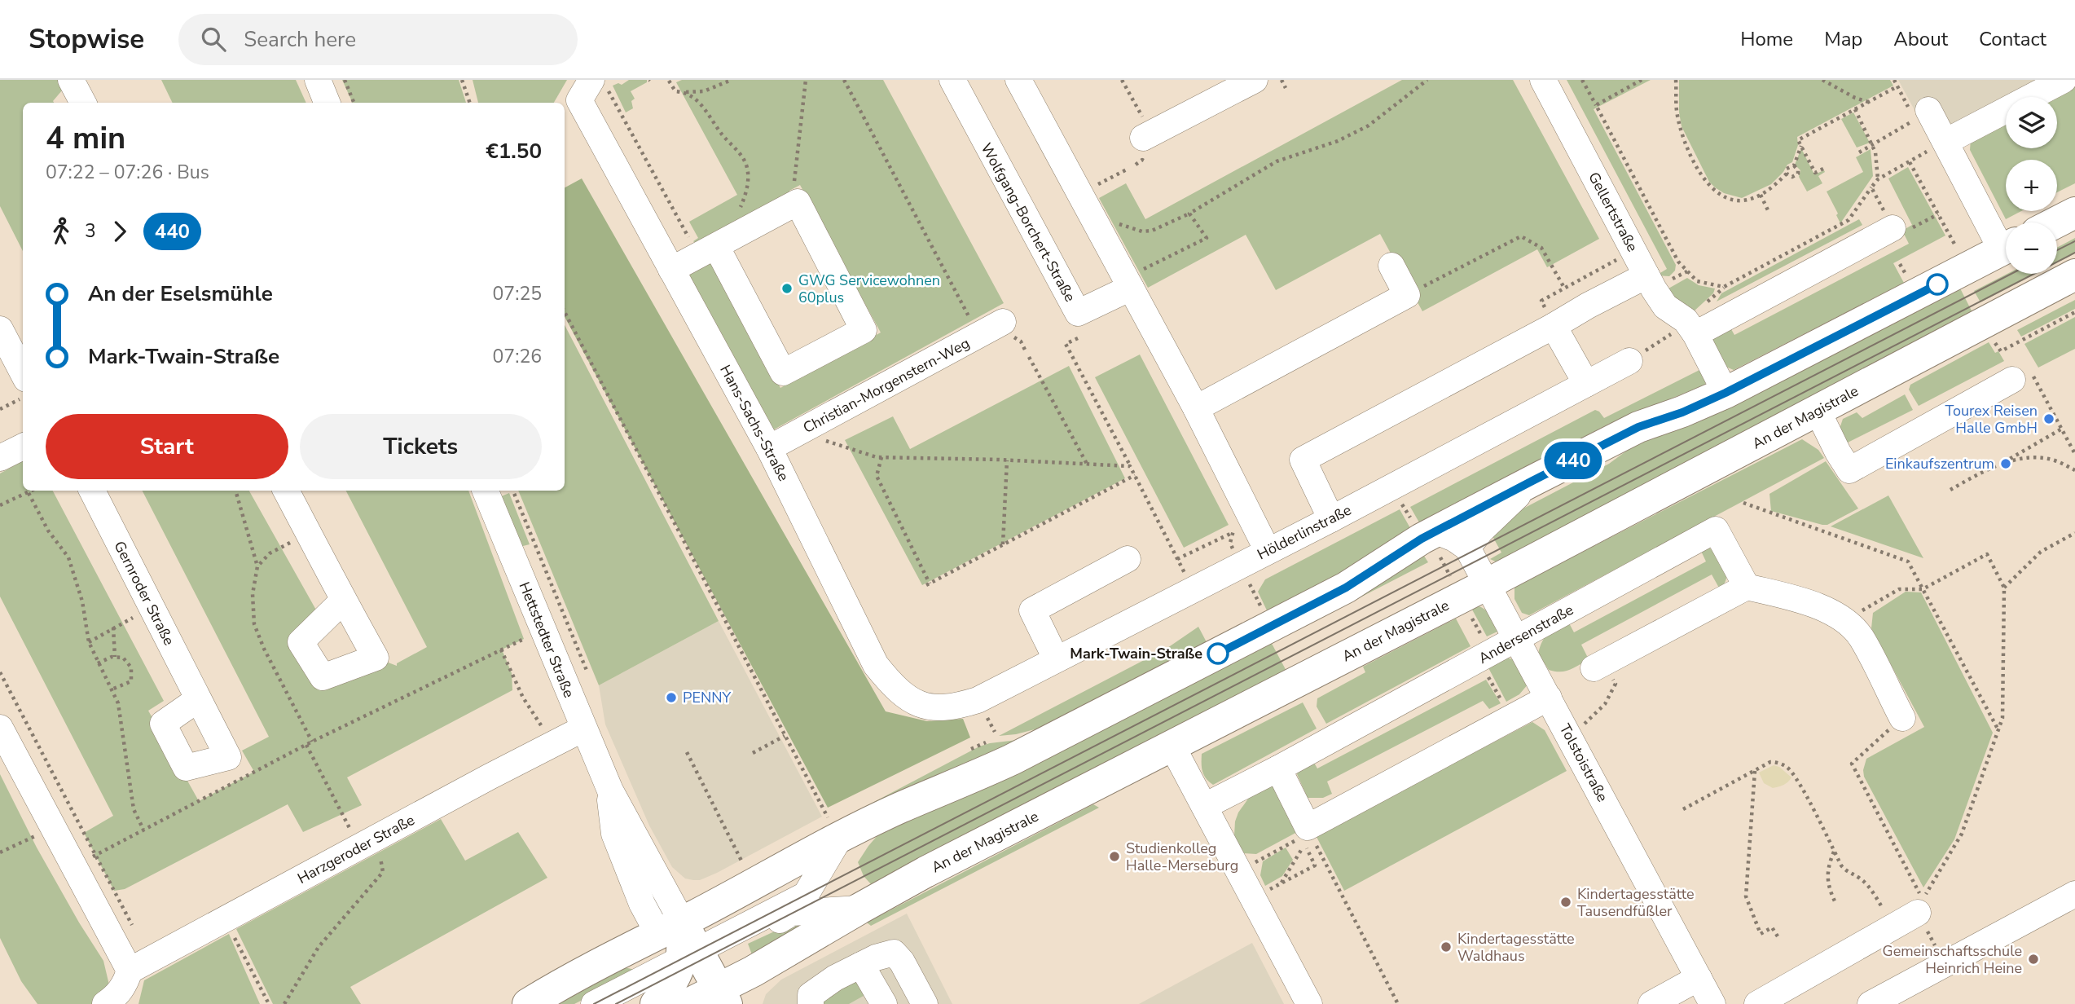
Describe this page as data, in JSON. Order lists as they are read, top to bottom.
{
  "streets": {
    "main road": ["An der Magistrale"],
    "street": [
      "Gellertstraße",
      "Wolfgang-Borchert-Straße",
      "Christian-Morgenstern-Weg",
      "Hans-Sachs-Straße",
      "Hölderlinstraße",
      "Gernroder Straße",
      "Andersenstraße",
      "Hettstedter Straße",
      "Tolstoistraße",
      "Harzgeroder Straße"
    ]
  },
  "crossings": [
    ["Christian-Morgenstern-Weg", "Hans-Sachs-Straße"],
    ["An der Magistrale", "Tolstoistraße"],
    ["Hans-Sachs-Straße", "Hölderlinstraße"],
    ["Andersenstraße", "Tolstoistraße"],
    ["Hettstedter Straße", "Harzgeroder Straße"]
  ],
  "places": [
    "GWG Servicewohnen 60plus",
    "Tourex Reisen Halle GmbH",
    "Einkaufszentrum",
    "Mark-Twain-Straße",
    "PENNY",
    "Studienkolleg Halle-Merseburg",
    "Kindertagesstätte Tausendfüßler",
    "Kindertagesstätte Waldhaus",
    "Gemeinschaftsschule Heinrich Heine"
  ],
  "lines": ["bus line 440"],
  "page": {
    "header": "Stopwise",
    "search": "Search here",
    "nav": [
      "Home",
      "Map",
      "About",
      "Contact"
    ],
    "on_map": "440",
    "map_buttons": ["+", "−"],
    "heading": ["4 min", "07:22 – 07:26 · Bus", "€1.50"],
    "legs": ["3", "440"],
    "list": [
      {
        "name": "An der Eselsmühle",
        "value": "07:25"
      },
      {
        "name": "Mark-Twain-Straße",
        "value": "07:26"
      }
    ],
    "buttons": ["Start", "Tickets"]
  }
}
